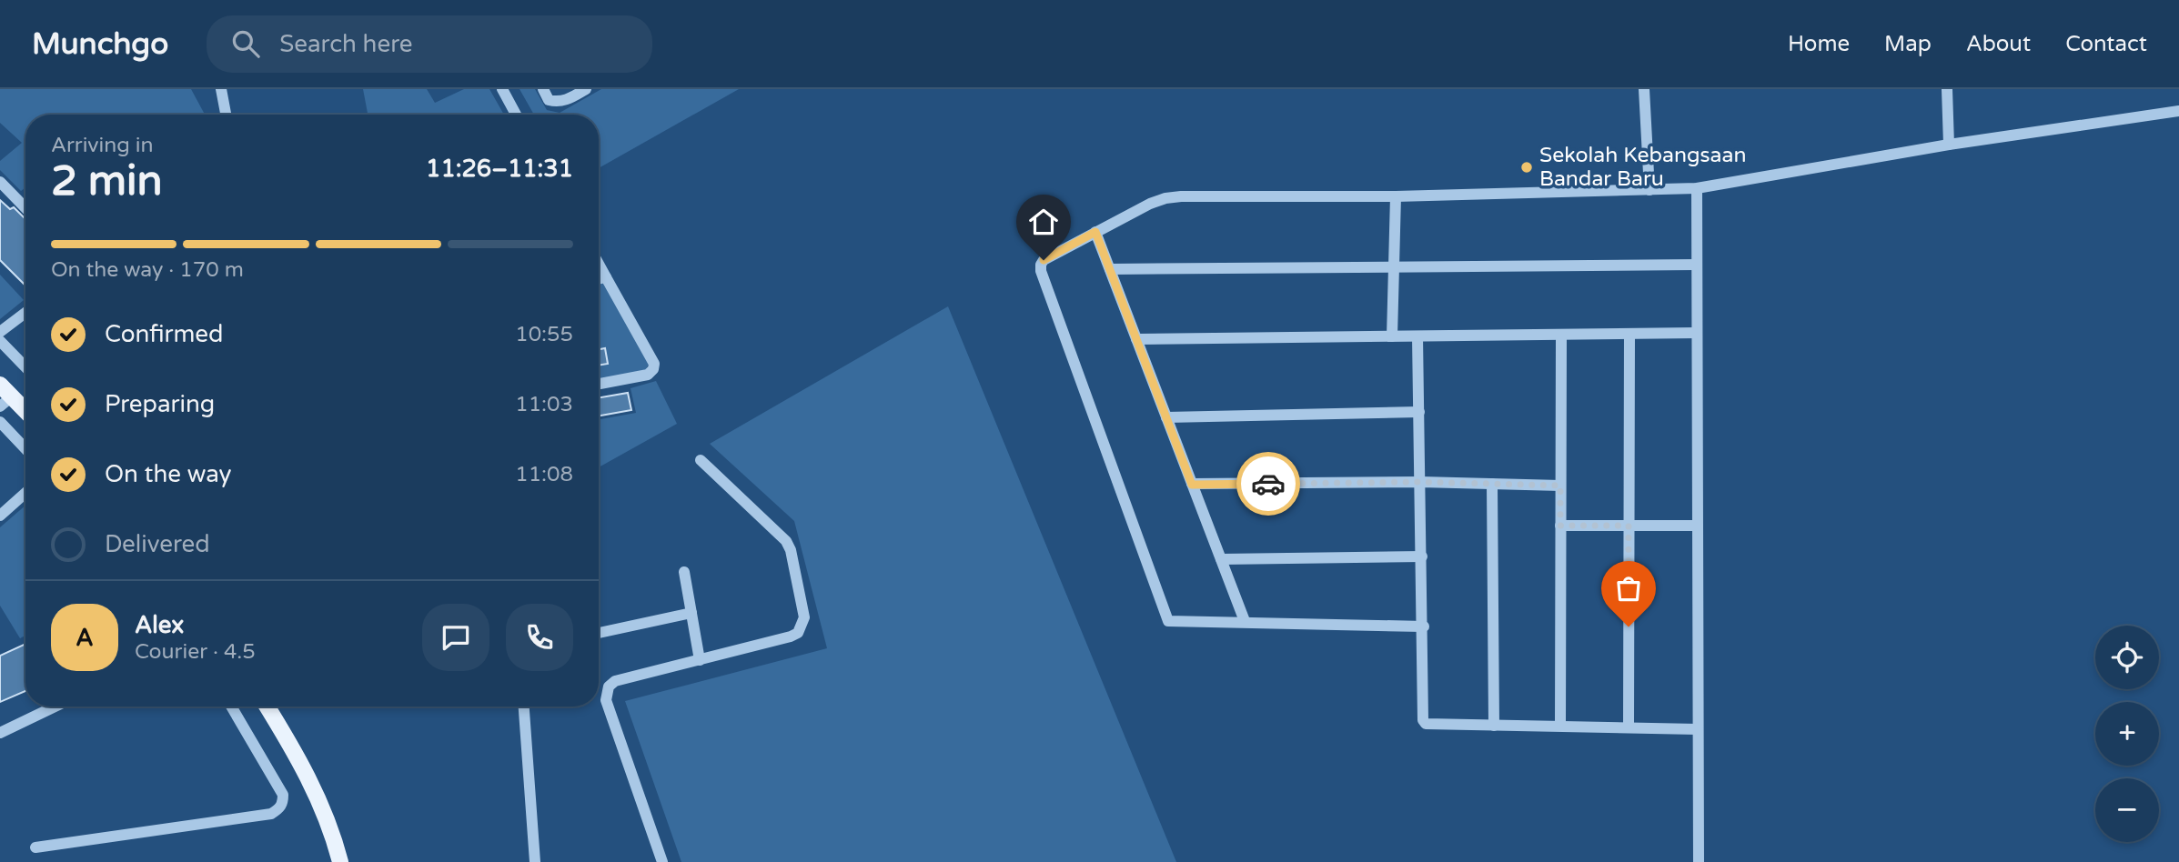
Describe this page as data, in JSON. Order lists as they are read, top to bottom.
{
  "places": ["Sekolah Kebangsaan Bandar Baru"],
  "page": {
    "header": "Munchgo",
    "search": "Search here",
    "nav": [
      "Home",
      "Map",
      "About",
      "Contact"
    ],
    "heading": ["2 min", "Arriving in", "11:26–11:31"],
    "panel": ["Alex", "Courier · 4.5"],
    "bar": "On the way · 170 m",
    "list": [
      ["Confirmed", "10:55"],
      ["Preparing", "11:03"],
      ["On the way", "11:08"],
      "Delivered"
    ],
    "round": "A",
    "map_buttons": ["+", "−"]
  }
}
